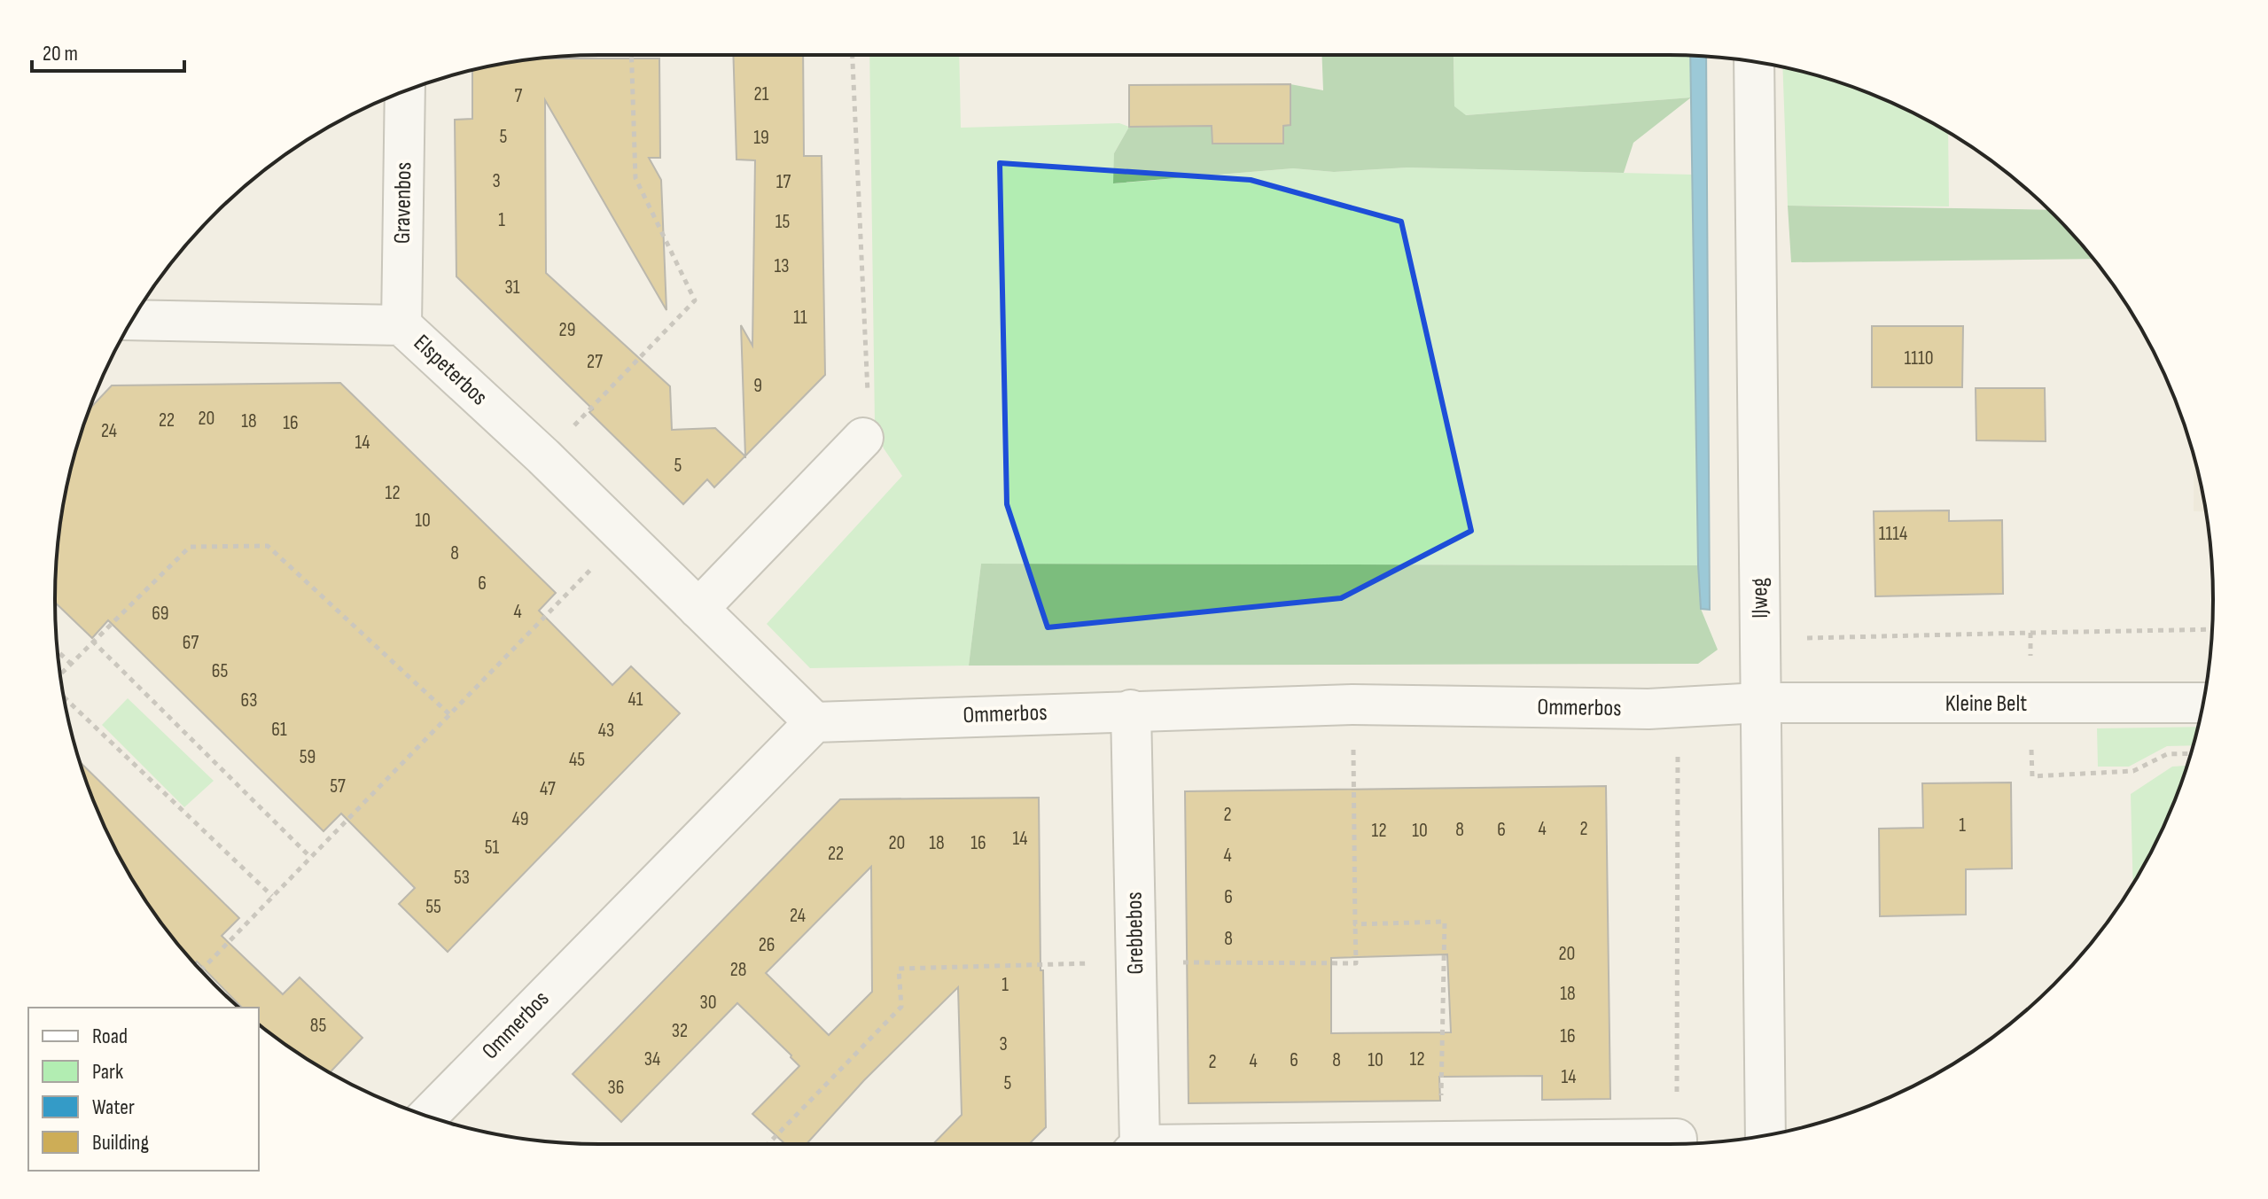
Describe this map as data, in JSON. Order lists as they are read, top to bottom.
{
  "streets": {
    "street": [
      "Gravenbos",
      "Elspeterbos",
      "IJweg",
      "Kleine Belt",
      "Ommerbos",
      "Grebbebos"
    ]
  },
  "crossings": [
    ["Gravenbos", "Elspeterbos"],
    ["Elspeterbos", "Ommerbos"],
    ["IJweg", "Kleine Belt"],
    ["IJweg", "Ommerbos"],
    ["Kleine Belt", "Ommerbos"],
    ["Ommerbos", "Grebbebos"]
  ],
  "house_numbers": [
    "21",
    "7",
    "5",
    "19",
    "3",
    "17",
    "1",
    "15",
    "13",
    "31",
    "11",
    "29",
    "1110",
    "27",
    "9",
    "20",
    "22",
    "18",
    "16",
    "24",
    "14",
    "5",
    "12",
    "10",
    "1114",
    "8",
    "6",
    "4",
    "69",
    "67",
    "65",
    "41",
    "63",
    "61",
    "43",
    "59",
    "45",
    "57",
    "47",
    "2",
    "49",
    "1",
    "4",
    "2",
    "8",
    "6",
    "12",
    "10",
    "14",
    "20",
    "18",
    "16",
    "51",
    "22",
    "4",
    "53",
    "6",
    "55",
    "24",
    "8",
    "26",
    "20",
    "28",
    "1",
    "18",
    "30",
    "85",
    "32",
    "16",
    "3",
    "34",
    "12",
    "6",
    "8",
    "10",
    "4",
    "2",
    "14",
    "5",
    "36"
  ],
  "legend": [
    "Road",
    "Park",
    "Water",
    "Building"
  ],
  "scale_bar": "20 m"
}
